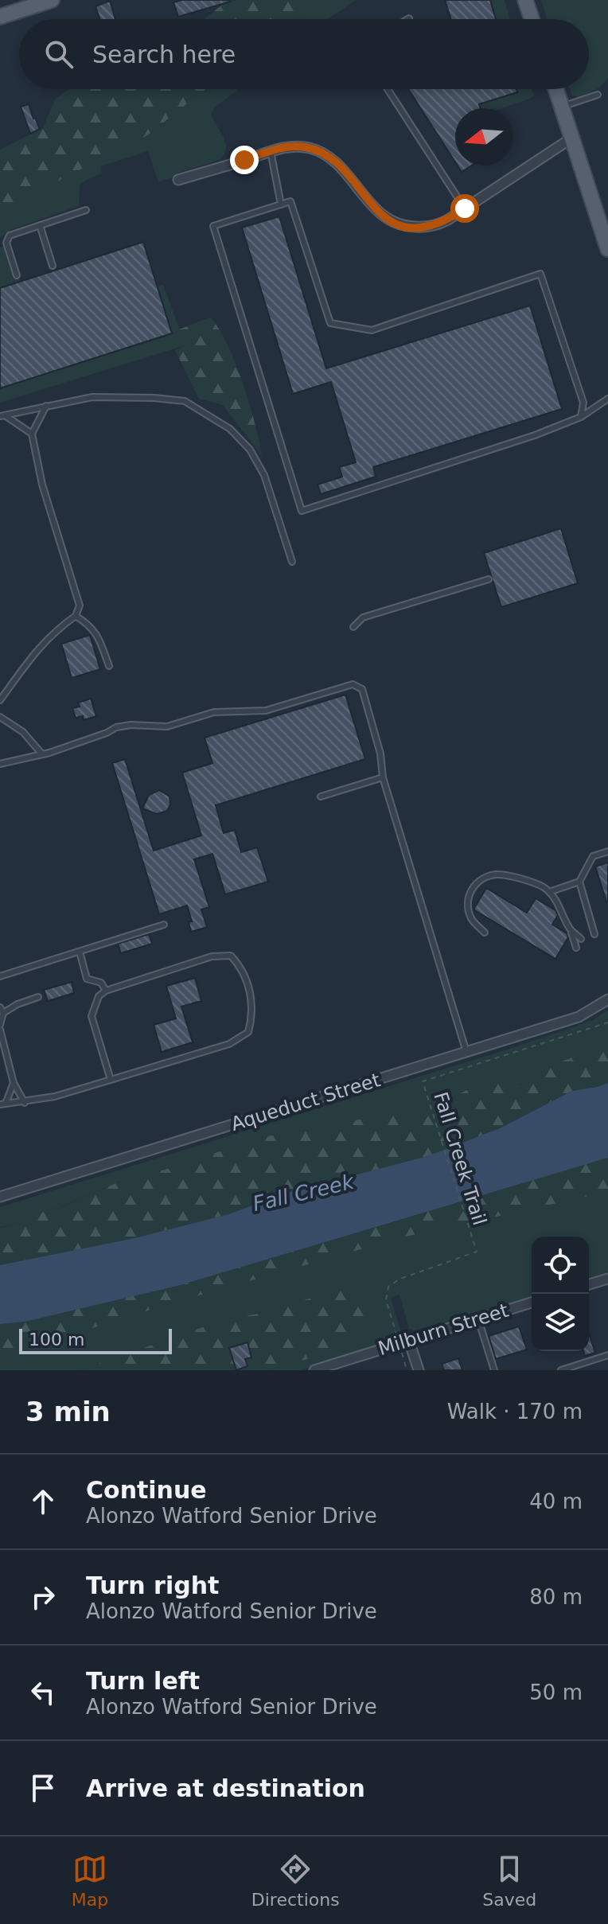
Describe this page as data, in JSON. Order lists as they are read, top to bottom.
{
  "streets": {
    "street": ["Aqueduct Street", "Milburn Street"],
    "path": ["Fall Creek Trail"]
  },
  "water": ["Fall Creek"],
  "scale_bar": "100 m",
  "north": "left",
  "page": {
    "search": "Search here",
    "scale": "100 m",
    "heading": ["3 min", "Walk · 170 m"],
    "list": [
      ["Continue", "Alonzo Watford Senior Drive", "40 m"],
      ["Turn right", "Alonzo Watford Senior Drive", "80 m"],
      ["Turn left", "Alonzo Watford Senior Drive", "50 m"],
      "Arrive at destination"
    ],
    "nav": ["Map", "Directions", "Saved"]
  }
}
